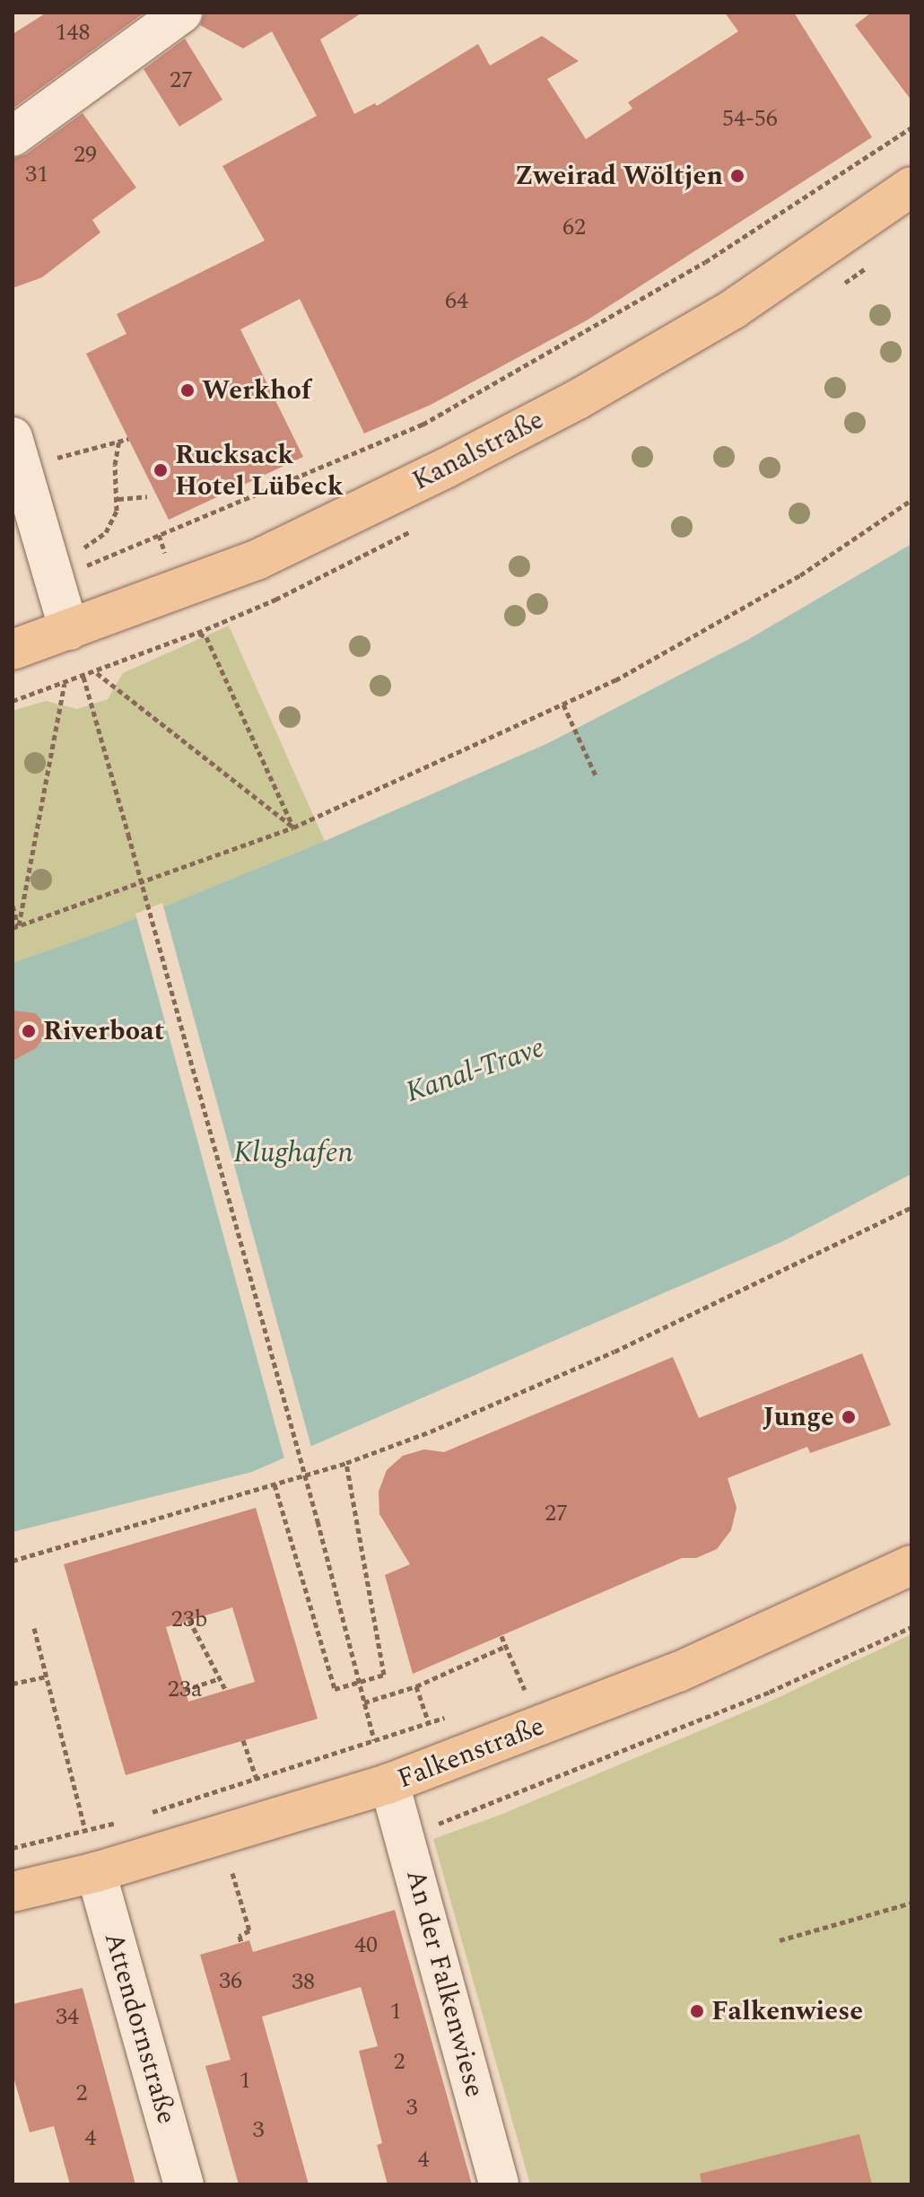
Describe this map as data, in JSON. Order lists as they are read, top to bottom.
{
  "streets": {
    "main road": ["Kanalstraße", "Falkenstraße"],
    "street": ["An der Falkenwiese", "Attendornstraße"]
  },
  "crossings": [
    ["Falkenstraße", "An der Falkenwiese"],
    ["Falkenstraße", "Attendornstraße"]
  ],
  "water": ["Kanal-Trave", "Klughafen"],
  "places": [
    "Zweirad Wöltjen",
    "Werkhof",
    "Rucksack Hotel Lübeck",
    "Riverboat",
    "Junge",
    "Falkenwiese"
  ],
  "house_numbers": [
    "148",
    "27",
    "54-56",
    "29",
    "31",
    "62",
    "64",
    "27",
    "23b",
    "23a",
    "40",
    "36",
    "38",
    "1",
    "34",
    "2",
    "1",
    "2",
    "3",
    "3",
    "4",
    "4"
  ]
}
